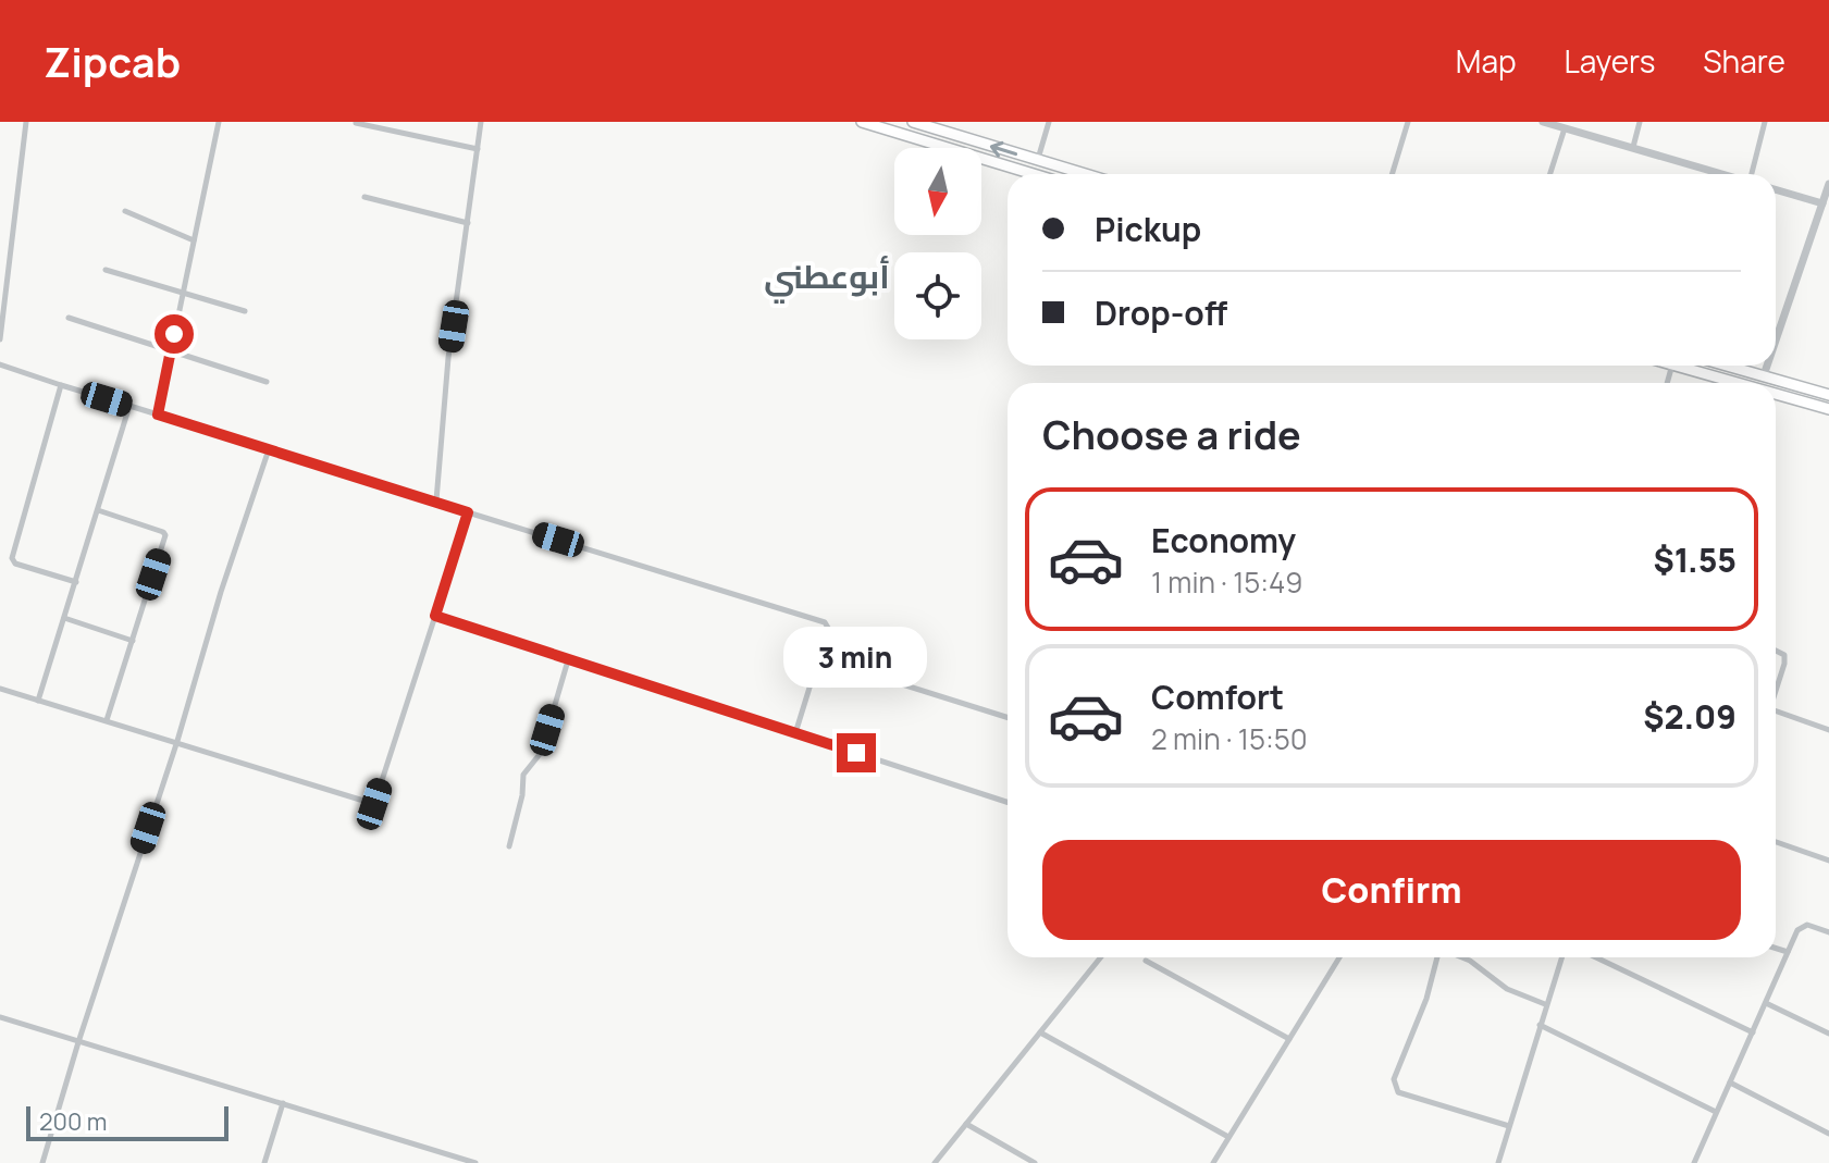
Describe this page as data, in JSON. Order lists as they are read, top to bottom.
{
  "districts": ["أبوعطني"],
  "scale_bar": "200 m",
  "north": "bottom",
  "page": {
    "header": "Zipcab",
    "nav": ["Map", "Layers", "Share"],
    "banner": ["Pickup", "Drop-off"],
    "heading": "Choose a ride",
    "list": [
      {
        "name": "Economy",
        "note": "1 min · 15:49",
        "value": "$1.55"
      },
      {
        "name": "Comfort",
        "note": "2 min · 15:50",
        "value": "$2.09"
      }
    ],
    "bubble": "3 min",
    "buttons": "Confirm",
    "scale": "200 m"
  }
}
